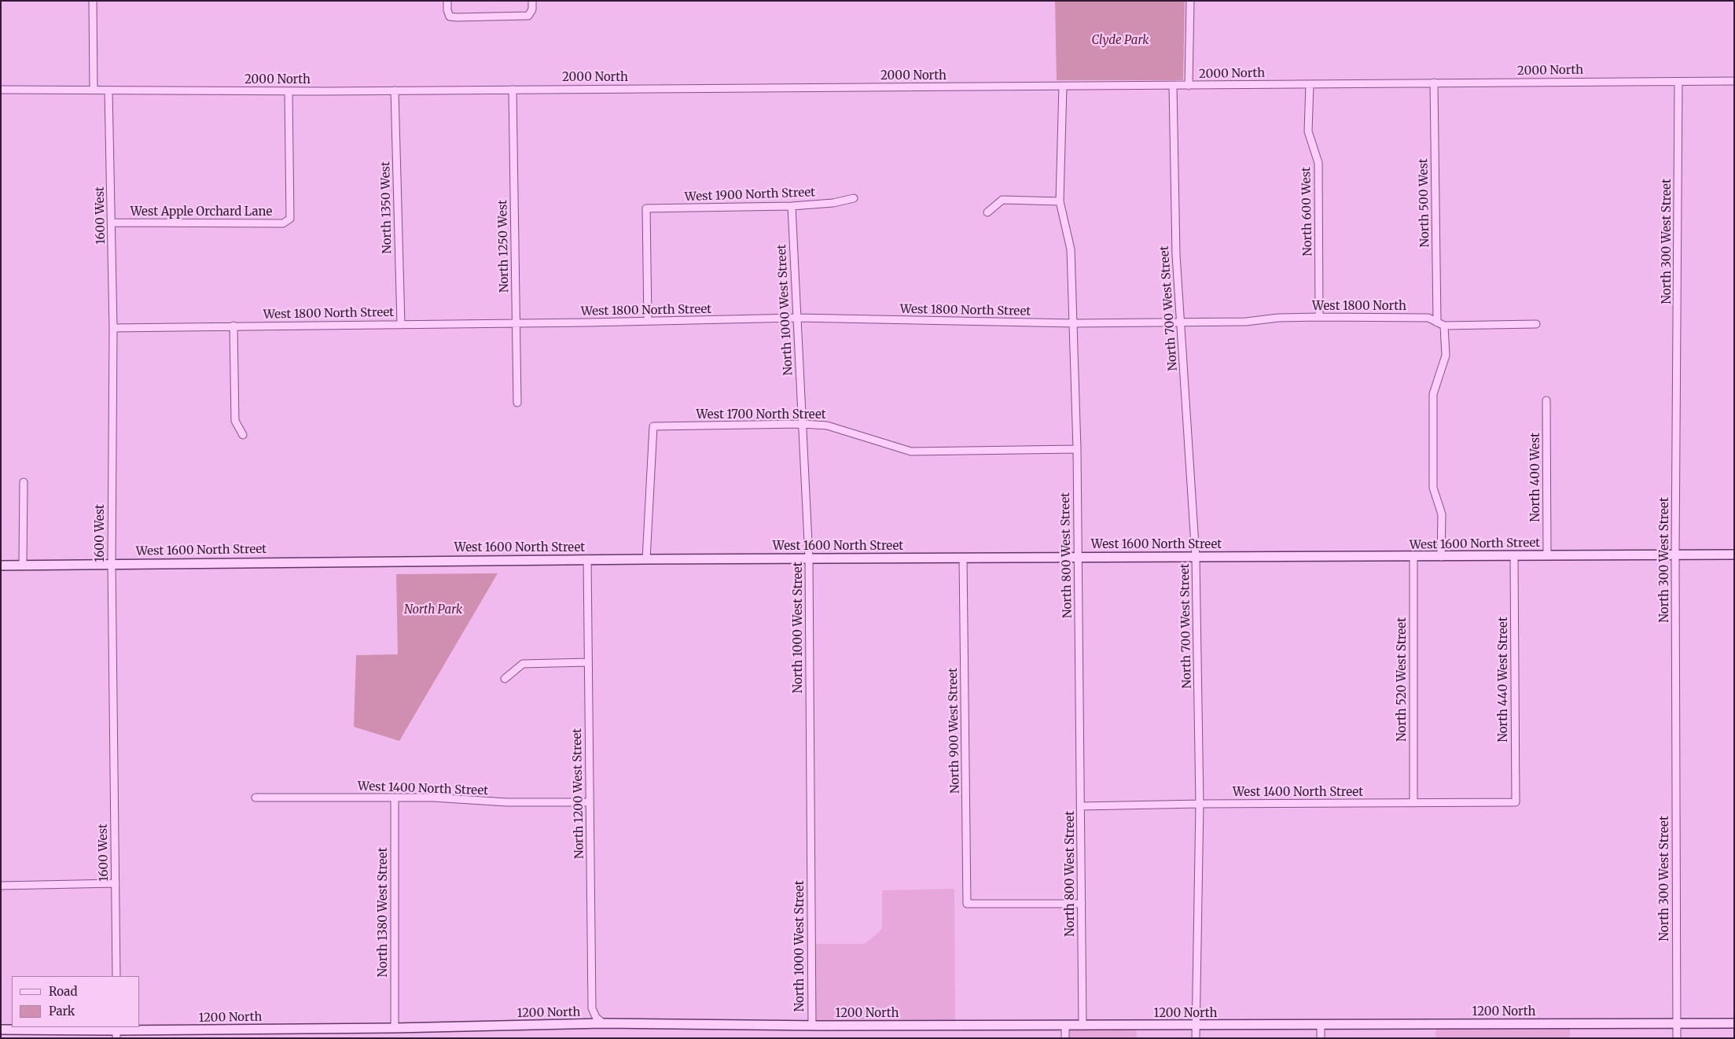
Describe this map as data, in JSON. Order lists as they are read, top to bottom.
{
  "streets": {
    "street": [
      "2000 North",
      "West 1900 North Street",
      "North 500 West",
      "North 1350 West",
      "North 600 West",
      "West Apple Orchard Lane",
      "1600 West",
      "North 300 West Street",
      "North 1250 West",
      "West 1800 North",
      "North 700 West Street",
      "North 1000 West Street",
      "West 1800 North Street",
      "West 1700 North Street",
      "North 400 West",
      "West 1600 North Street",
      "North 800 West Street",
      "North 520 West Street",
      "North 440 West Street",
      "North 900 West Street",
      "West 1400 North Street",
      "North 1200 West Street",
      "North 1380 West Street",
      "1200 North"
    ]
  },
  "crossings": [
    ["2000 North", "North 500 West"],
    ["2000 North", "North 1350 West"],
    ["2000 North", "North 600 West"],
    ["2000 North", "West Apple Orchard Lane"],
    ["2000 North", "1600 West"],
    ["2000 North", "North 300 West Street"],
    ["2000 North", "North 1250 West"],
    ["2000 North", "North 700 West Street"],
    ["2000 North", "North 800 West Street"],
    ["West 1900 North Street", "North 1000 West Street"],
    ["West 1900 North Street", "West 1800 North Street"],
    ["North 500 West", "West 1800 North"],
    ["North 500 West", "West 1600 North Street"],
    ["North 1350 West", "West 1800 North Street"],
    ["North 600 West", "West 1800 North"],
    ["West Apple Orchard Lane", "1600 West"],
    ["1600 West", "West 1800 North Street"],
    ["1600 West", "West 1600 North Street"],
    ["North 300 West Street", "West 1600 North Street"],
    ["North 300 West Street", "1200 North"],
    ["North 1250 West", "West 1800 North Street"],
    ["West 1800 North", "North 700 West Street"],
    ["West 1800 North", "West 1800 North Street"],
    ["North 700 West Street", "West 1800 North Street"],
    ["North 700 West Street", "West 1600 North Street"],
    ["North 700 West Street", "West 1400 North Street"],
    ["North 700 West Street", "1200 North"],
    ["North 1000 West Street", "West 1800 North Street"],
    ["North 1000 West Street", "West 1700 North Street"],
    ["North 1000 West Street", "West 1600 North Street"],
    ["North 1000 West Street", "1200 North"],
    ["West 1800 North Street", "North 800 West Street"],
    ["West 1700 North Street", "West 1600 North Street"],
    ["West 1700 North Street", "North 800 West Street"],
    ["North 400 West", "West 1600 North Street"],
    ["West 1600 North Street", "North 800 West Street"],
    ["West 1600 North Street", "North 520 West Street"],
    ["West 1600 North Street", "North 440 West Street"],
    ["West 1600 North Street", "North 900 West Street"],
    ["West 1600 North Street", "North 1200 West Street"],
    ["North 800 West Street", "North 900 West Street"],
    ["North 800 West Street", "West 1400 North Street"],
    ["North 800 West Street", "1200 North"],
    ["North 520 West Street", "West 1400 North Street"],
    ["North 440 West Street", "West 1400 North Street"],
    ["West 1400 North Street", "North 1200 West Street"],
    ["West 1400 North Street", "North 1380 West Street"],
    ["North 1200 West Street", "1200 North"],
    ["North 1380 West Street", "1200 North"]
  ],
  "parks": ["Clyde Park", "North Park"],
  "legend": ["Road", "Park"]
}
